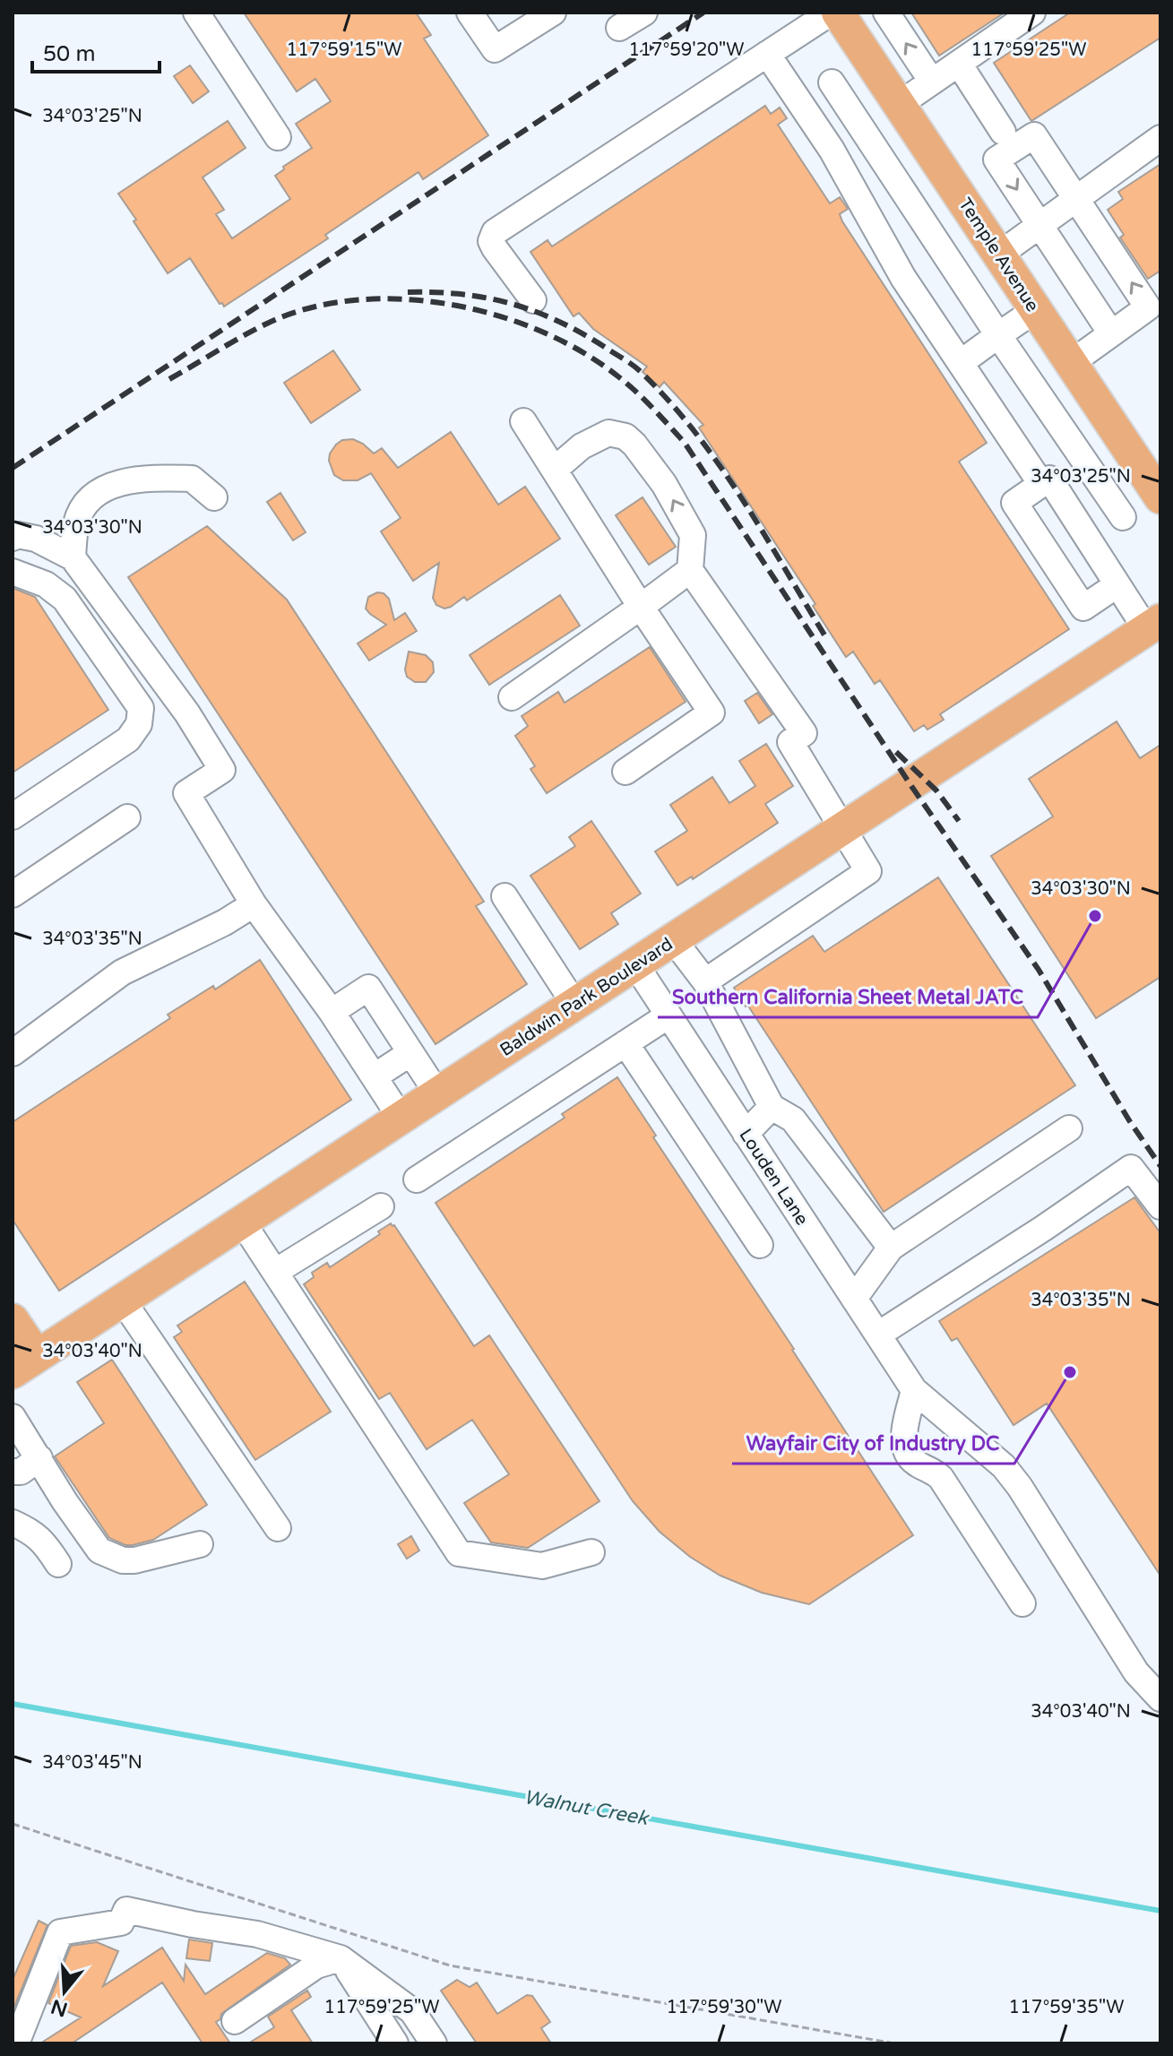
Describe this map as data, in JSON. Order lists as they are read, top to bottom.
{
  "streets": {
    "main road": ["Temple Avenue", "Baldwin Park Boulevard"],
    "street": ["Louden Lane"]
  },
  "crossings": [
    ["Baldwin Park Boulevard", "Louden Lane"]
  ],
  "water": ["Walnut Creek"],
  "places": ["Southern California Sheet Metal JATC", "Wayfair City of Industry DC"],
  "scale_bar": "50 m",
  "north": "bottom",
  "coordinates": [
    "117°59'15\"W",
    "117°59'20\"W",
    "117°59'25\"W",
    "34°03'25\"N",
    "34°03'30\"N",
    "34°03'35\"N",
    "34°03'40\"N",
    "34°03'45\"N",
    "117°59'30\"W",
    "117°59'35\"W"
  ]
}
